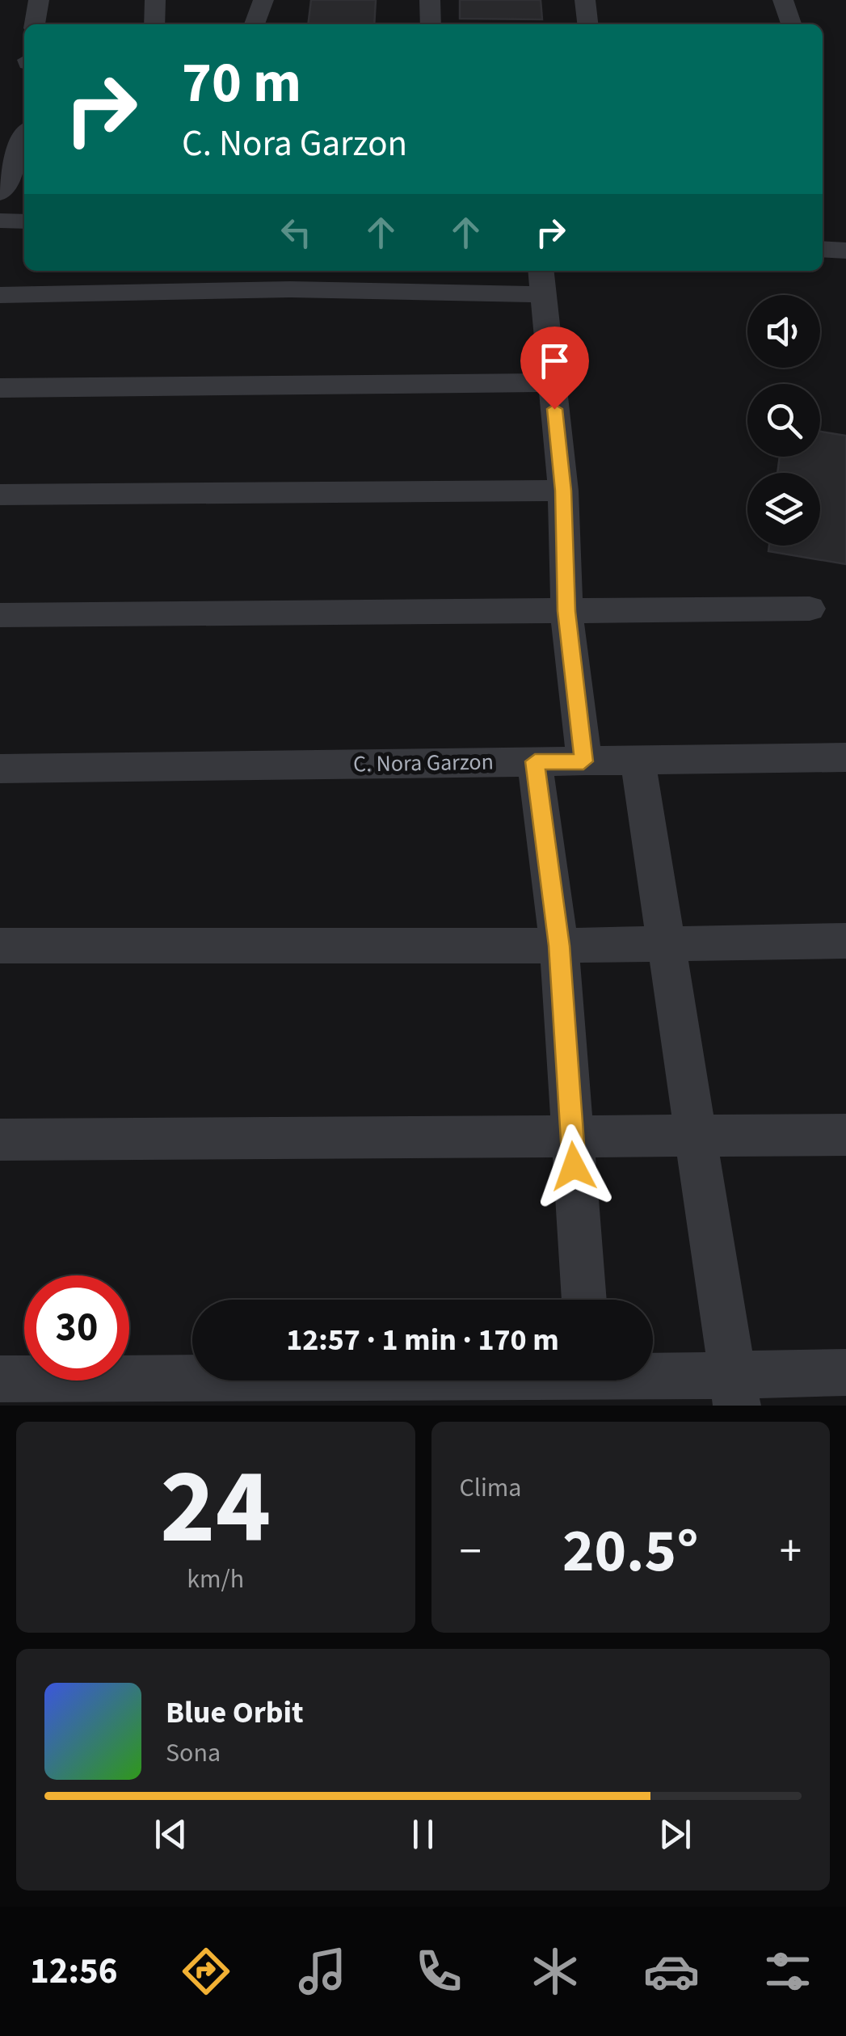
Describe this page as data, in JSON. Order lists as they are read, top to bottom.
{
  "streets": {
    "street": ["C. Nora Garzon"]
  },
  "page": {
    "turn": ["70 m", "C. Nora Garzon"],
    "limit": "30",
    "trip": "12:57 · 1 min · 170 m",
    "tile": [
      ["24", "km/h"],
      "Clima"
    ],
    "heat": ["−", "20.5°", "+"],
    "song": ["Blue Orbit", "Sona"],
    "tabs": "12:56"
  }
}
